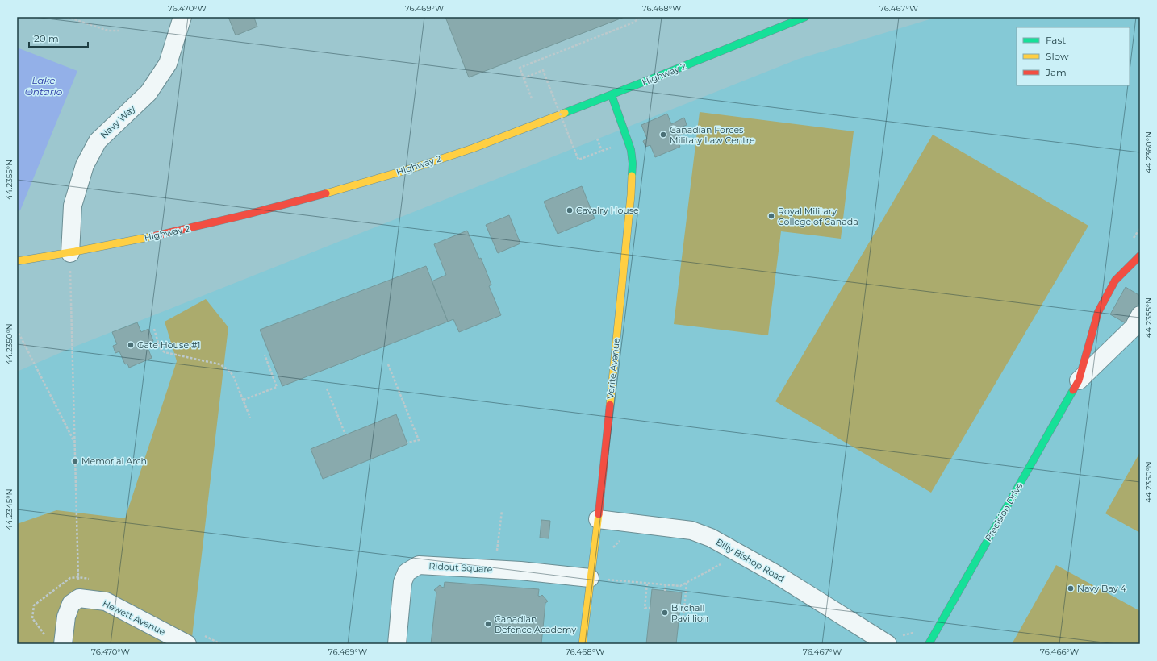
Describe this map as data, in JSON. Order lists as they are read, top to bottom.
{
  "streets": {
    "street": [
      "Highway 2",
      "Navy Way",
      "Verite Avenue",
      "Precision Drive",
      "Billy Bishop Road",
      "Ridout Square",
      "Hewett Avenue"
    ]
  },
  "crossings": [
    ["Highway 2", "Navy Way"],
    ["Highway 2", "Verite Avenue"],
    ["Verite Avenue", "Billy Bishop Road"],
    ["Verite Avenue", "Ridout Square"]
  ],
  "water": ["Lake Ontario"],
  "places": [
    "Canadian Forces Military Law Centre",
    "Cavalry House",
    "Royal Military College of Canada",
    "Gate House #1",
    "Memorial Arch",
    "Navy Bay 4",
    "Birchall Pavillion",
    "Canadian Defence Academy"
  ],
  "legend": ["Fast", "Slow", "Jam"],
  "scale_bar": "20 m",
  "coordinates": [
    "76.470°W",
    "76.469°W",
    "76.468°W",
    "76.467°W",
    "44.2360°N",
    "44.2355°N",
    "44.2350°N",
    "44.2345°N",
    "76.466°W"
  ]
}
